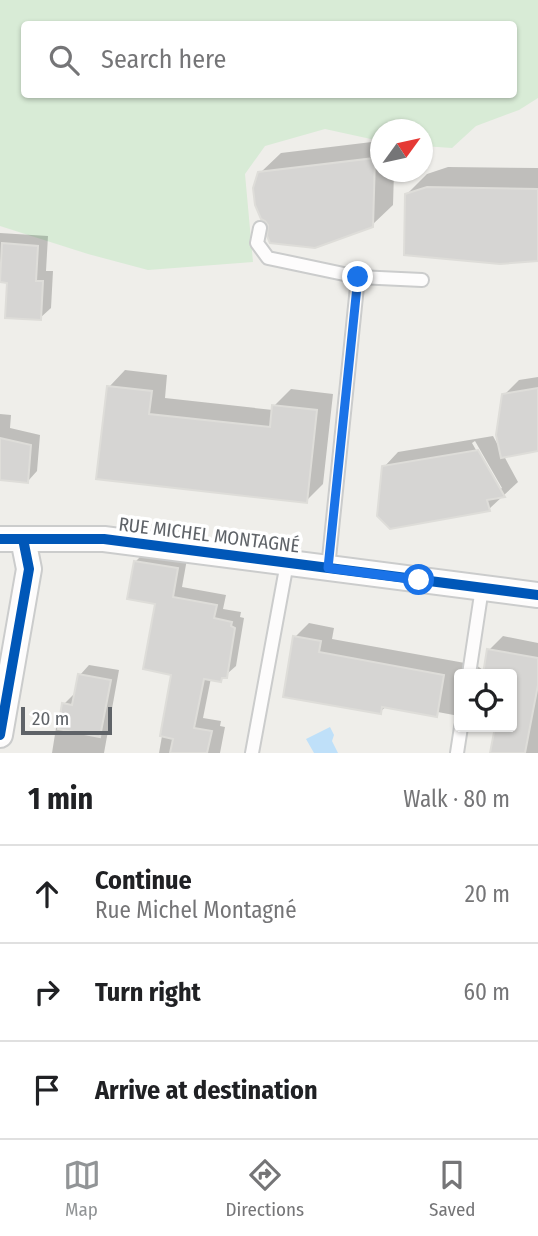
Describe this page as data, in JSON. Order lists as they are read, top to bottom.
{
  "streets": {
    "street": ["RUE MICHEL MONTAGNÉ"]
  },
  "scale_bar": "20 m",
  "north": "top right",
  "page": {
    "search": "Search here",
    "scale": "20 m",
    "heading": ["1 min", "Walk · 80 m"],
    "list": [
      ["Continue", "Rue Michel Montagné", "20 m"],
      ["Turn right", "60 m"],
      "Arrive at destination"
    ],
    "nav": ["Map", "Directions", "Saved"]
  }
}
